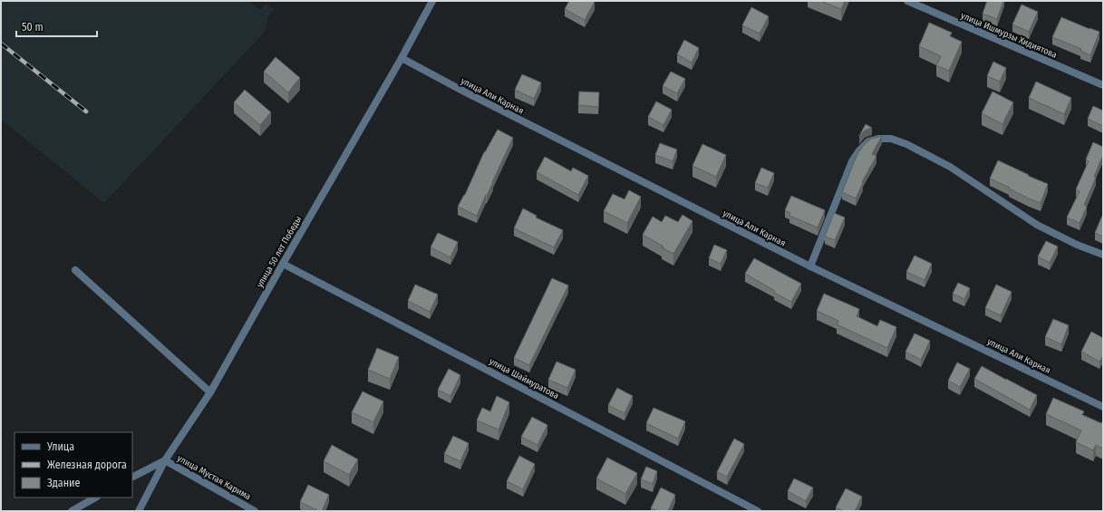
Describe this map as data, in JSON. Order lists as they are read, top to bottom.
{
  "streets": {
    "street": [
      "улица Ишмурзы Хидиятова",
      "улица Али Карная",
      "улица 50 лет Победы",
      "улица Шаймуратова",
      "улица Мустая Карима"
    ]
  },
  "crossings": [
    ["улица Али Карная", "улица 50 лет Победы"],
    ["улица 50 лет Победы", "улица Шаймуратова"],
    ["улица 50 лет Победы", "улица Мустая Карима"]
  ],
  "legend": ["Улица", "Железная дорога", "Здание"],
  "scale_bar": "50 m"
}
